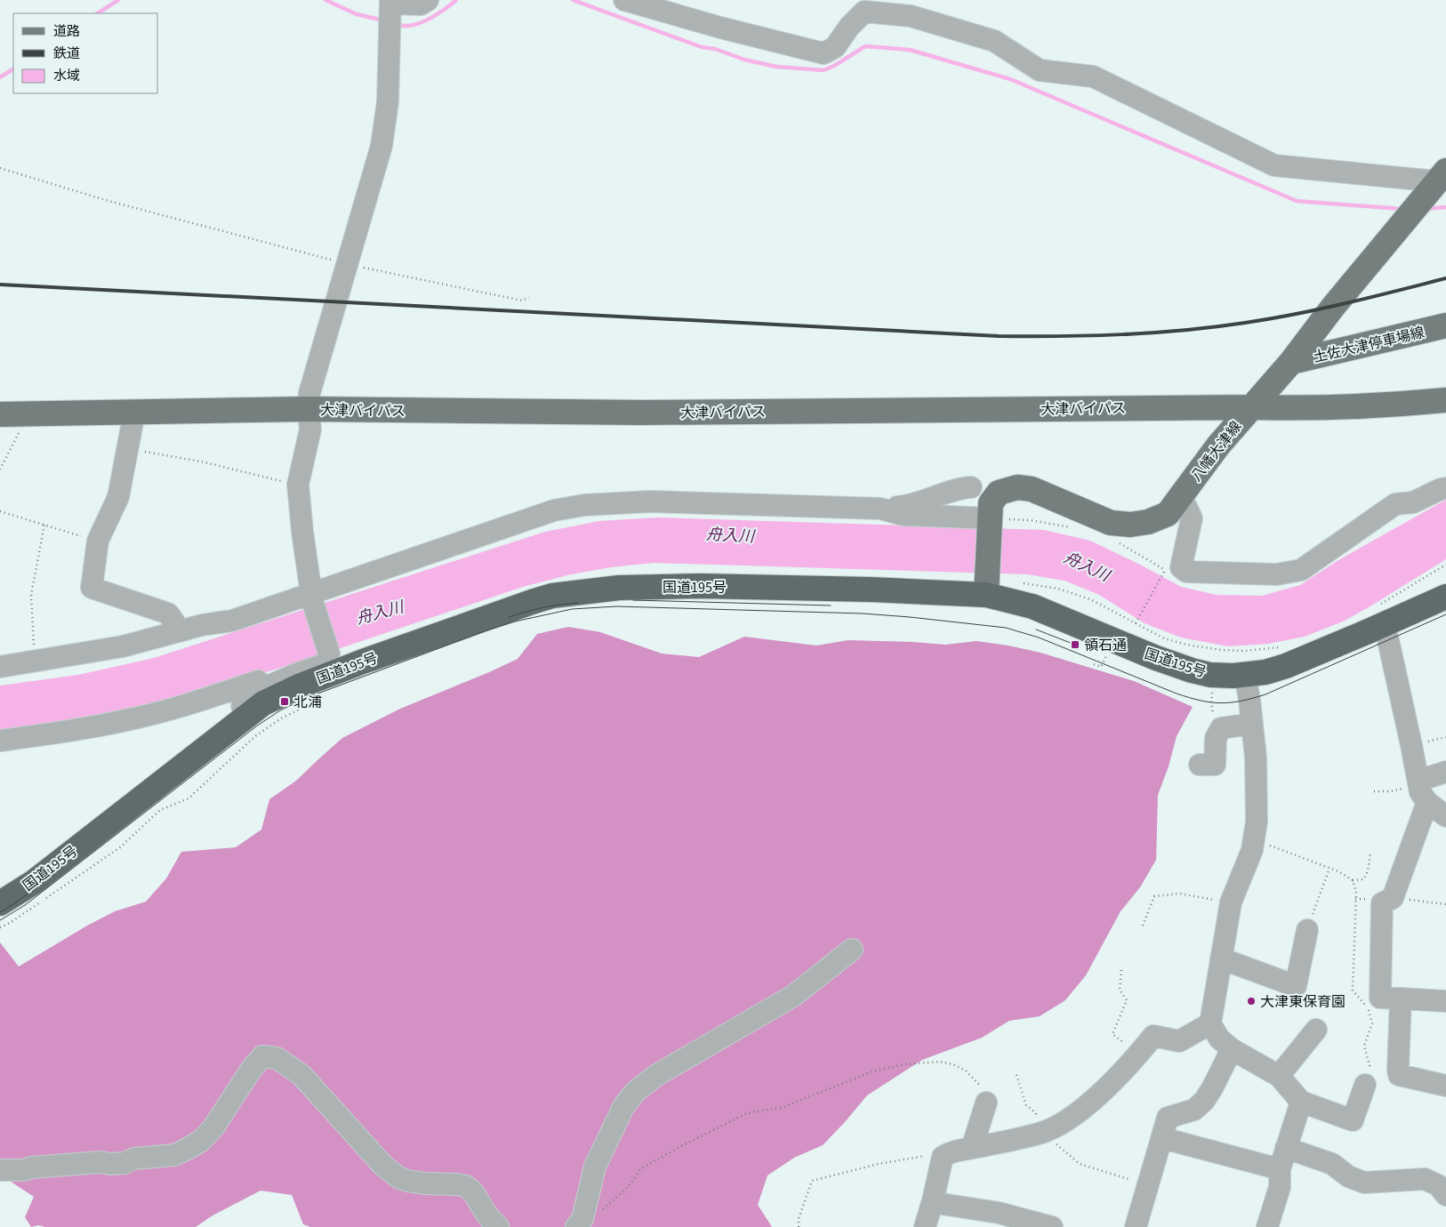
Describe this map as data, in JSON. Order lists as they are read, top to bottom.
{
  "streets": {
    "highway": ["国道195号"],
    "main road": ["土佐大津停車場線", "大津バイパス", "八幡大津線"]
  },
  "crossings": [
    ["土佐大津停車場線", "八幡大津線"],
    ["大津バイパス", "八幡大津線"],
    ["八幡大津線", "国道195号"]
  ],
  "water": ["舟入川"],
  "places": {
    "transit": ["領石通", "北浦"],
    "other": ["大津東保育園"]
  },
  "legend": ["道路", "鉄道", "水域"]
}
